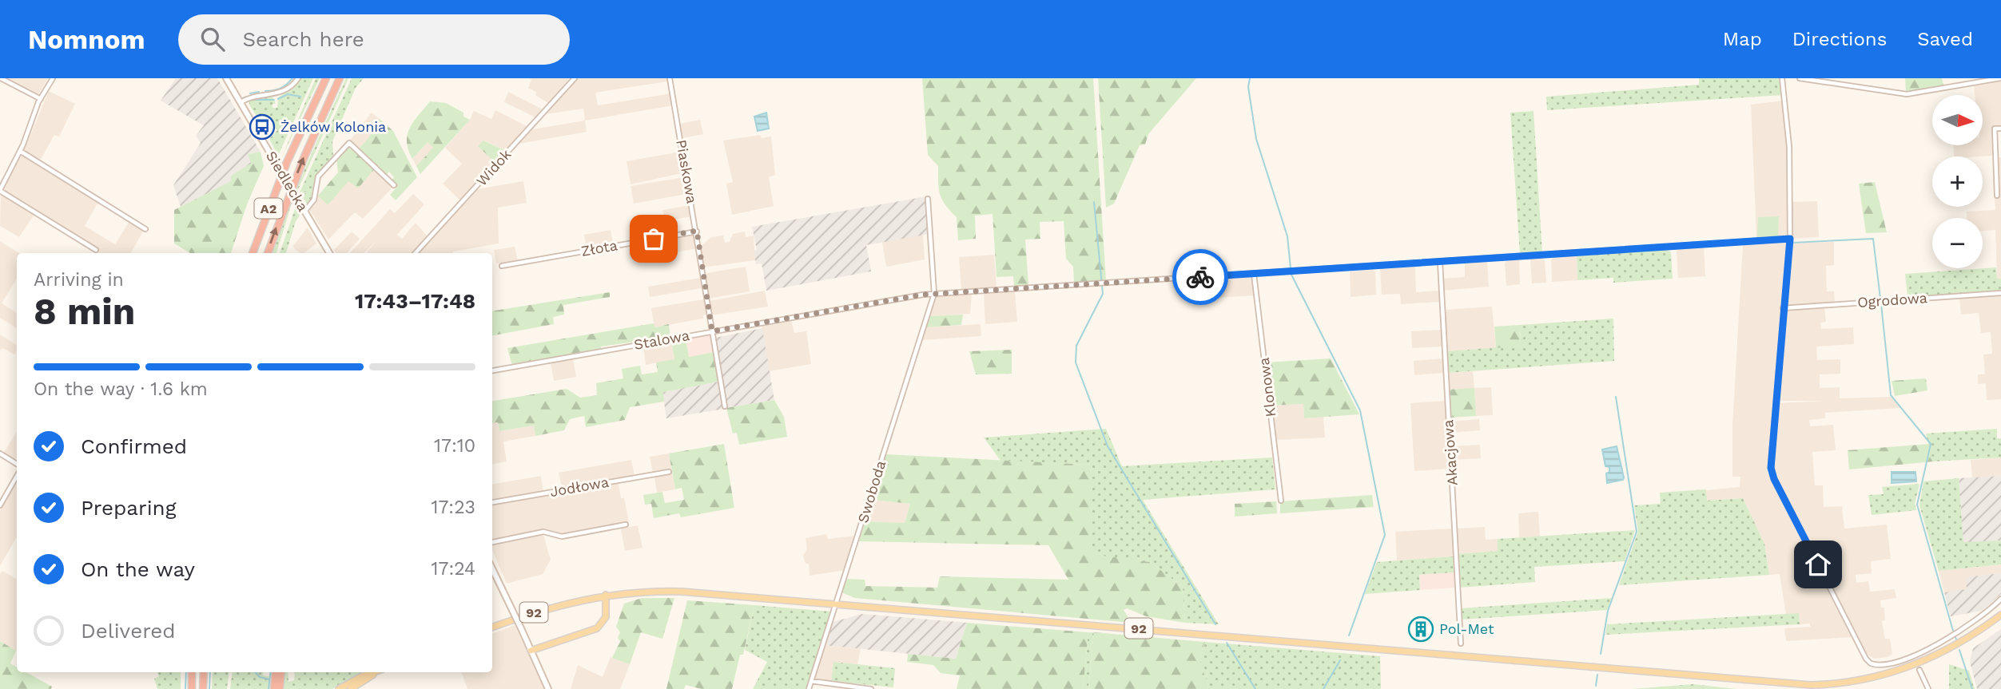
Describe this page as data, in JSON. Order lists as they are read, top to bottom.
{
  "streets": {
    "highway": ["A2"],
    "main road": ["Siedlecka", "92"],
    "street": [
      "Widok",
      "Piaskowa",
      "Złota",
      "Ogrodowa",
      "Stalowa",
      "Klonowa",
      "Akacjowa",
      "Jodłowa",
      "Swoboda"
    ]
  },
  "crossings": [
    ["Piaskowa", "Złota"],
    ["Piaskowa", "Stalowa"],
    ["Stalowa", "Klonowa"],
    ["Stalowa", "Akacjowa"],
    ["Stalowa", "Swoboda"],
    ["Swoboda", "92"]
  ],
  "places": {
    "bus stop": ["Żelków Kolonia"],
    "building": ["Pol-Met"]
  },
  "north": "right",
  "page": {
    "header": "Nomnom",
    "search": "Search here",
    "nav": ["Map", "Directions", "Saved"],
    "map_buttons": ["+", "−"],
    "heading": ["8 min", "Arriving in", "17:43–17:48"],
    "bar": "On the way · 1.6 km",
    "list": [
      ["Confirmed", "17:10"],
      ["Preparing", "17:23"],
      ["On the way", "17:24"],
      "Delivered"
    ]
  }
}
